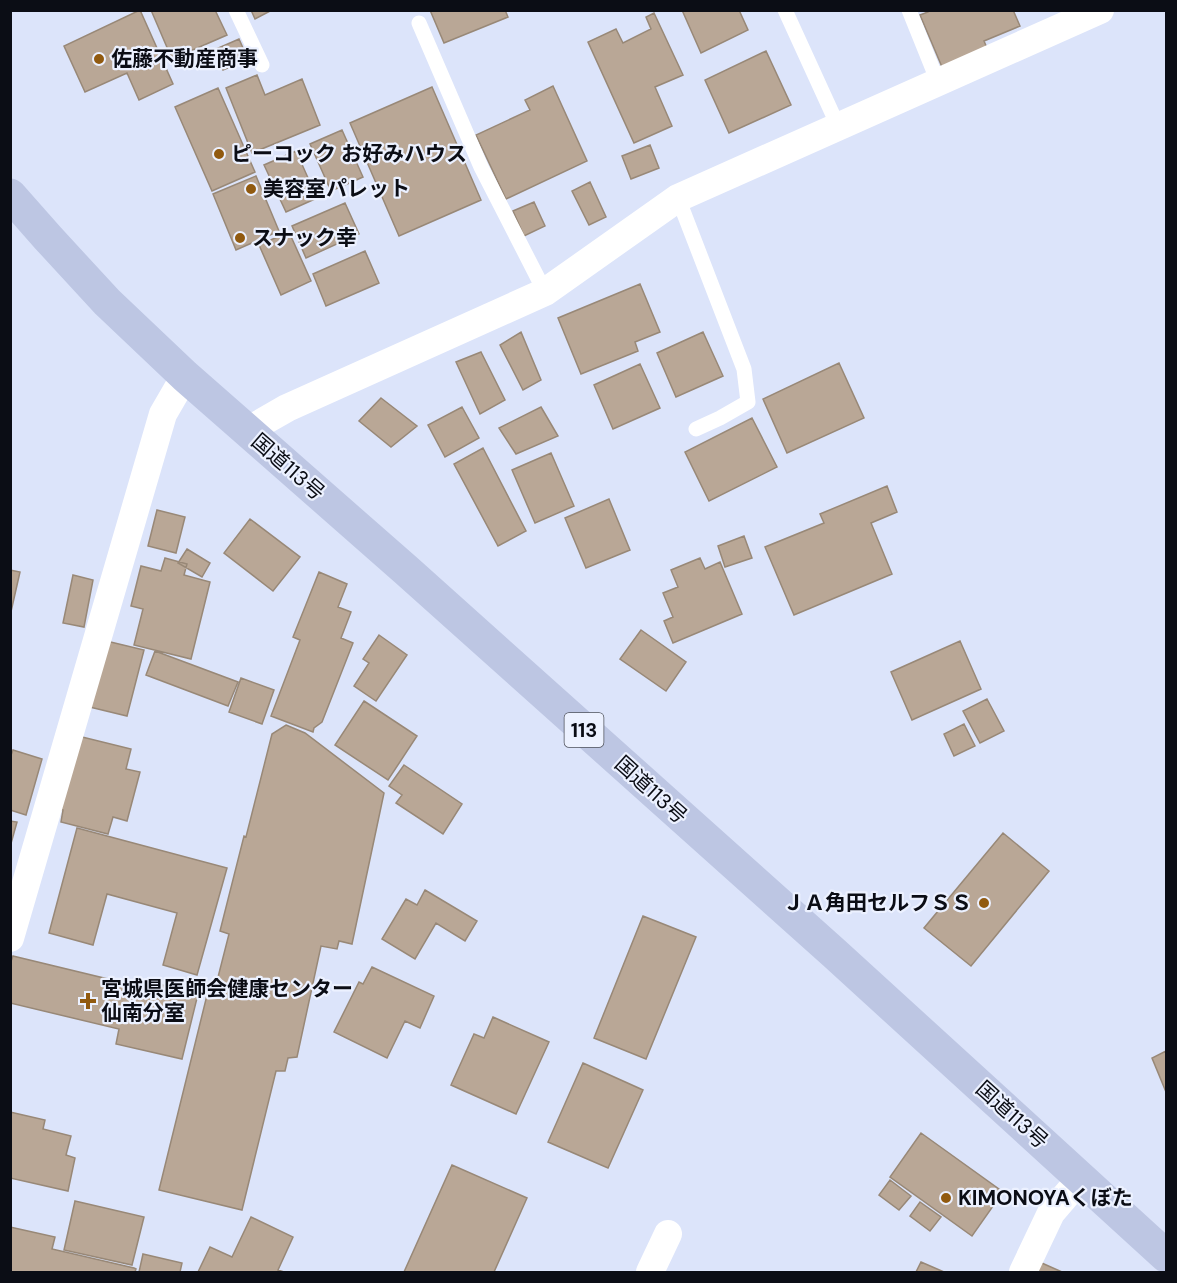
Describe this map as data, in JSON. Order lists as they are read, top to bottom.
{
  "streets": {
    "highway": ["国道113号", "113"]
  },
  "places": {
    "other": [
      "佐藤不動産商事",
      "ピーコック お好みハウス",
      "美容室パレット",
      "スナック幸",
      "ＪＡ角田セルフＳＳ",
      "KIMONOYAくぼた"
    ],
    "health": ["宮城県医師会健康センター 仙南分室"]
  }
}
